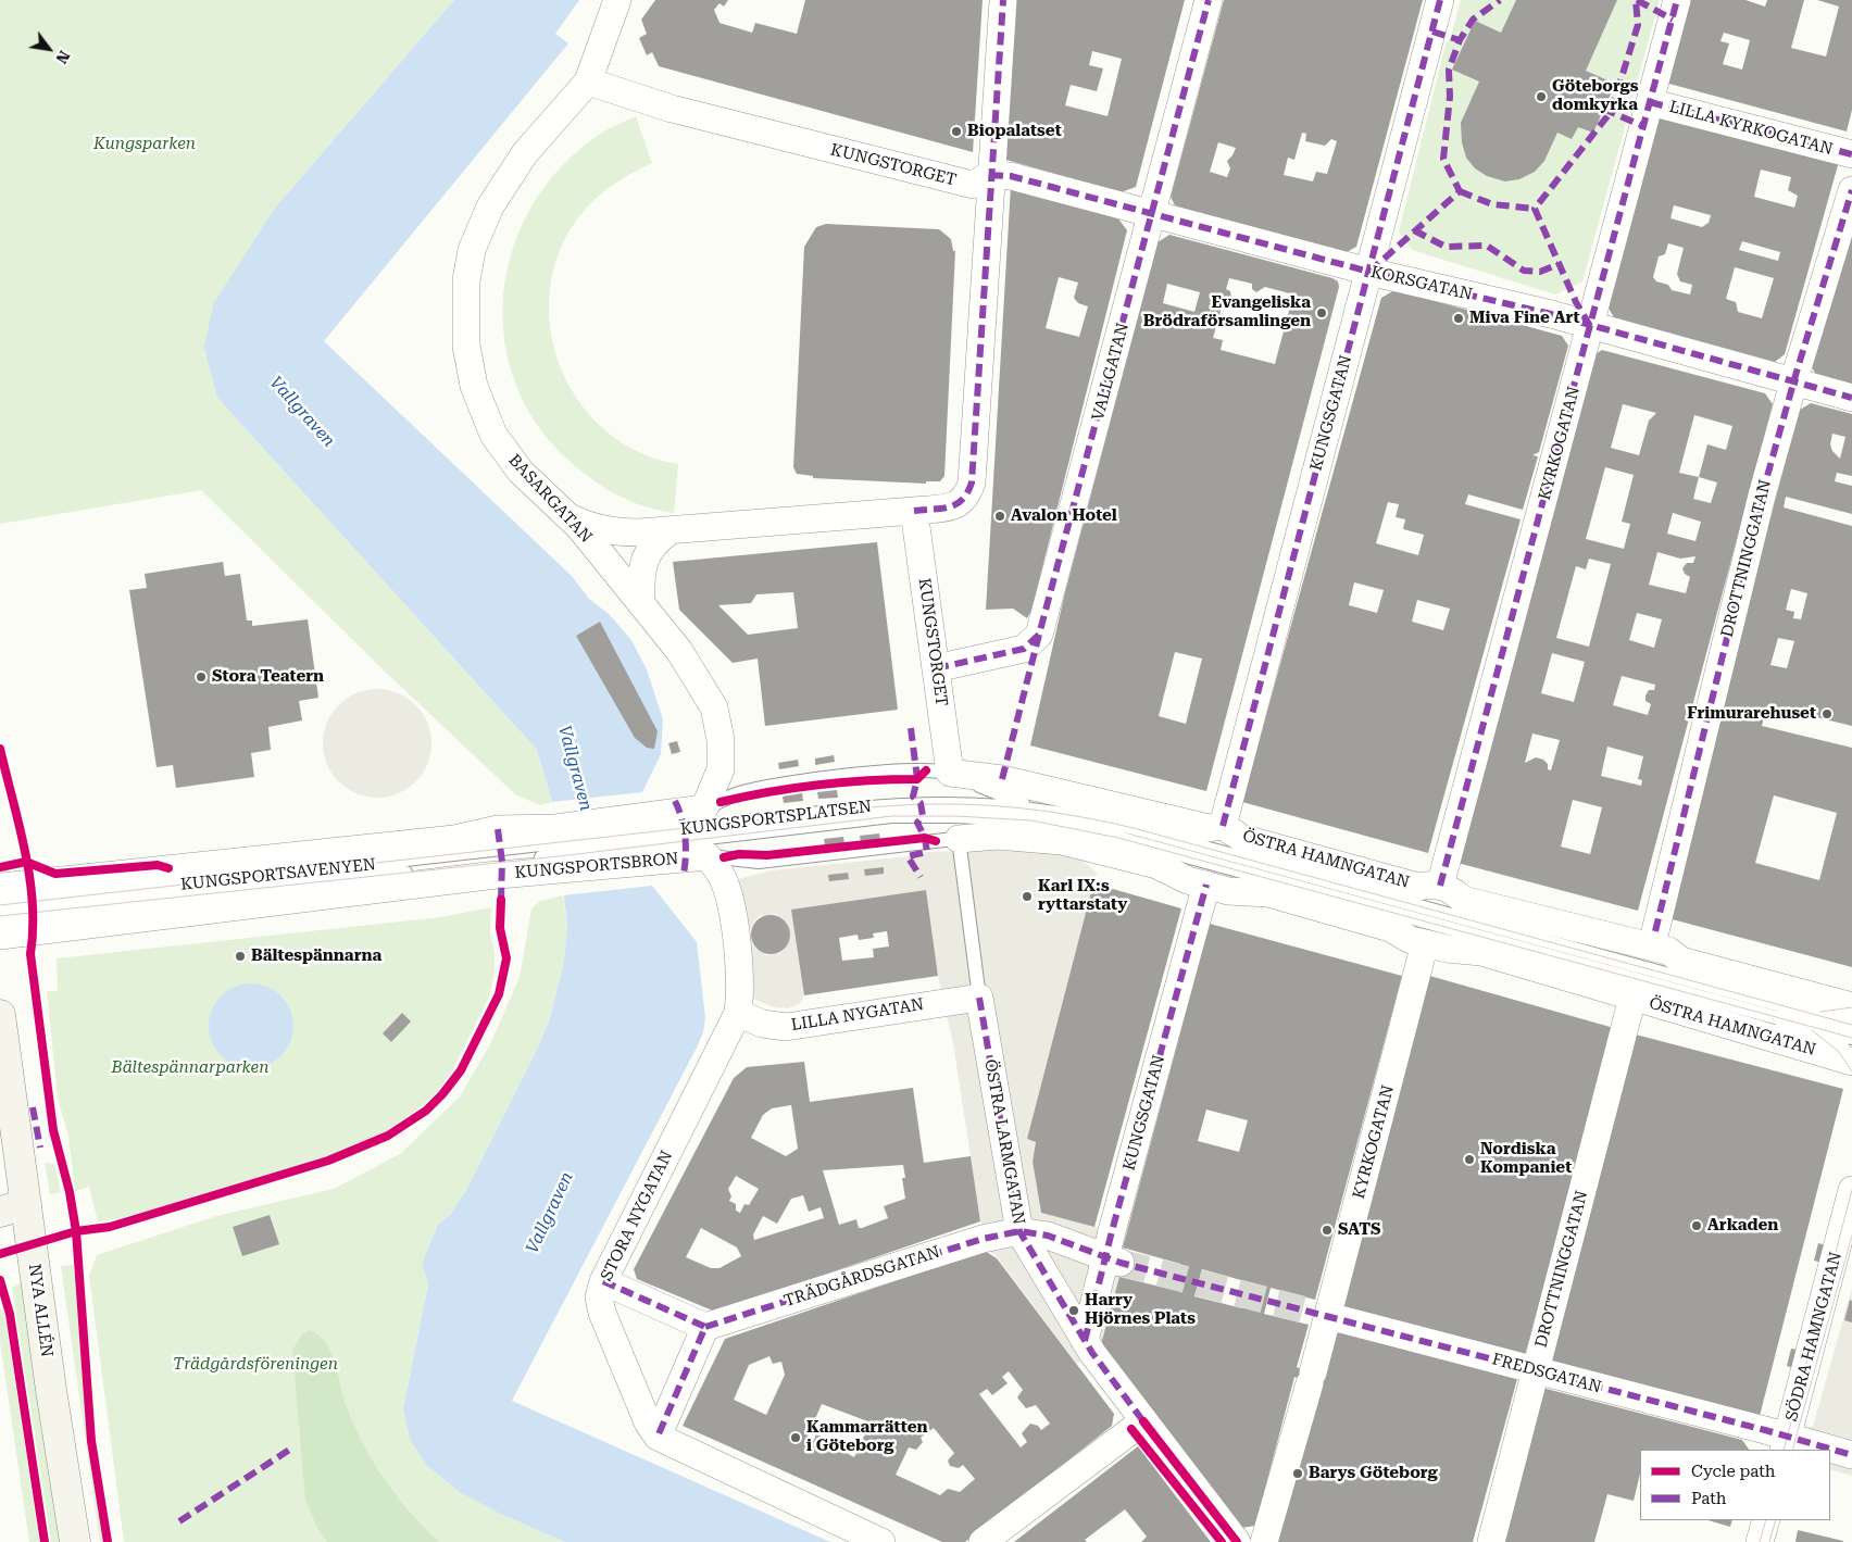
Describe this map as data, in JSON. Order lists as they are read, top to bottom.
{
  "streets": {
    "main road": ["NYA ALLÉN"],
    "street": [
      "LILLA KYRKOGATAN",
      "KUNGSTORGET",
      "KORSGATAN",
      "VALLGATAN",
      "KUNGSGATAN",
      "KYRKOGATAN",
      "BASARGATAN",
      "DROTTNINGGATAN",
      "ÖSTRA HAMNGATAN",
      "KUNGSPORTSBRON",
      "KUNGSPORTSAVENYEN",
      "LILLA NYGATAN",
      "ÖSTRA LARMGATAN",
      "STORA NYGATAN",
      "TRÄDGÅRDSGATAN",
      "SÖDRA HAMNGATAN",
      "FREDSGATAN"
    ],
    "lane": ["KUNGSPORTSPLATSEN"]
  },
  "crossings": [
    ["LILLA KYRKOGATAN", "KYRKOGATAN"],
    ["KUNGSTORGET", "KORSGATAN"],
    ["KUNGSTORGET", "VALLGATAN"],
    ["KUNGSTORGET", "BASARGATAN"],
    ["KUNGSTORGET", "KUNGSPORTSPLATSEN"],
    ["KUNGSTORGET", "ÖSTRA HAMNGATAN"],
    ["KORSGATAN", "VALLGATAN"],
    ["KORSGATAN", "KUNGSGATAN"],
    ["KORSGATAN", "KYRKOGATAN"],
    ["KORSGATAN", "DROTTNINGGATAN"],
    ["KUNGSGATAN", "ÖSTRA HAMNGATAN"],
    ["KUNGSGATAN", "ÖSTRA LARMGATAN"],
    ["KYRKOGATAN", "ÖSTRA HAMNGATAN"],
    ["KYRKOGATAN", "FREDSGATAN"],
    ["BASARGATAN", "KUNGSPORTSPLATSEN"],
    ["BASARGATAN", "KUNGSPORTSBRON"],
    ["DROTTNINGGATAN", "ÖSTRA HAMNGATAN"],
    ["DROTTNINGGATAN", "FREDSGATAN"],
    ["KUNGSPORTSPLATSEN", "ÖSTRA HAMNGATAN"],
    ["KUNGSPORTSPLATSEN", "KUNGSPORTSBRON"],
    ["KUNGSPORTSPLATSEN", "ÖSTRA LARMGATAN"],
    ["KUNGSPORTSPLATSEN", "STORA NYGATAN"],
    ["ÖSTRA HAMNGATAN", "ÖSTRA LARMGATAN"],
    ["KUNGSPORTSBRON", "KUNGSPORTSAVENYEN"],
    ["KUNGSPORTSBRON", "STORA NYGATAN"],
    ["LILLA NYGATAN", "ÖSTRA LARMGATAN"],
    ["LILLA NYGATAN", "STORA NYGATAN"],
    ["ÖSTRA LARMGATAN", "TRÄDGÅRDSGATAN"],
    ["SÖDRA HAMNGATAN", "FREDSGATAN"]
  ],
  "water": ["Vallgraven"],
  "parks": ["Kungsparken", "Bältespännarparken", "Trädgårdsföreningen"],
  "places": [
    "Göteborgs domkyrka",
    "Biopalatset",
    "Evangeliska Brödraförsamlingen",
    "Miva Fine Art",
    "Avalon Hotel",
    "Stora Teatern",
    "Frimurarehuset",
    "Karl IX:s ryttarstaty",
    "Bältespännarna",
    "Nordiska Kompaniet",
    "Arkaden",
    "SATS",
    "Harry Hjörnes Plats",
    "Kammarrätten i Göteborg",
    "Barys Göteborg"
  ],
  "legend": ["Cycle path", "Path"],
  "north": "bottom right"
}
